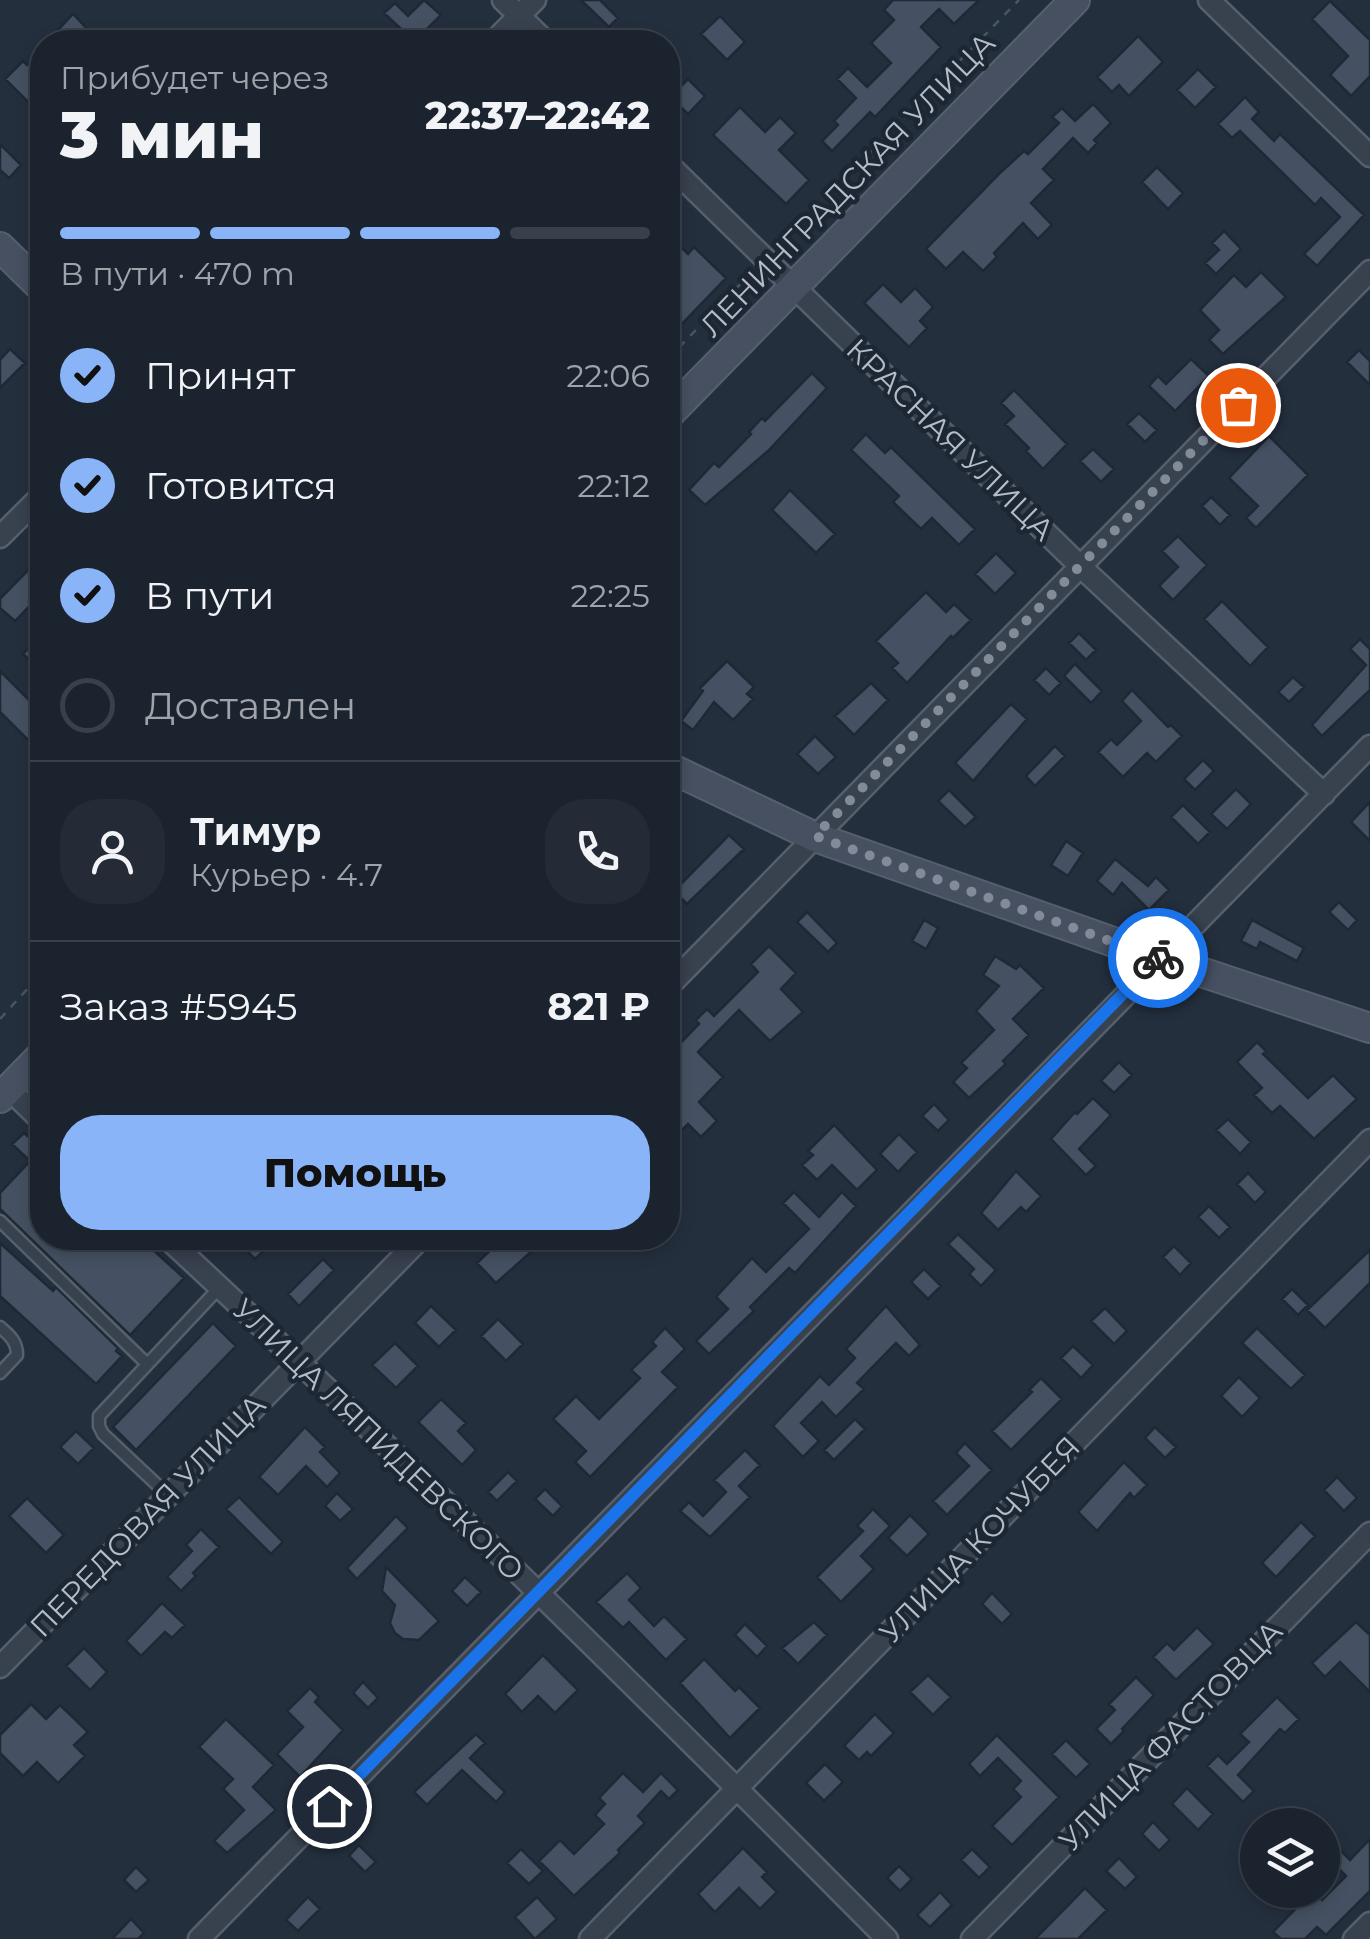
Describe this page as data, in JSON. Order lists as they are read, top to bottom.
{
  "streets": {
    "main road": ["ЛЕНИНГРАДСКАЯ УЛИЦА"],
    "street": [
      "КРАСНАЯ УЛИЦА",
      "УЛИЦА ЛЯПИДЕВСКОГО",
      "ПЕРЕДОВАЯ УЛИЦА",
      "УЛИЦА КОЧУБЕЯ",
      "УЛИЦА ФАСТОВЦА"
    ]
  },
  "crossings": [
    ["ЛЕНИНГРАДСКАЯ УЛИЦА", "КРАСНАЯ УЛИЦА"],
    ["УЛИЦА ЛЯПИДЕВСКОГО", "ПЕРЕДОВАЯ УЛИЦА"],
    ["УЛИЦА ЛЯПИДЕВСКОГО", "УЛИЦА КОЧУБЕЯ"]
  ],
  "page": {
    "heading": ["3 мин", "Прибудет через", "22:37–22:42"],
    "panel": [
      "Тимур",
      "Курьер · 4.7",
      "Заказ #5945",
      "821 ₽"
    ],
    "bar": "В пути · 470 m",
    "list": [
      ["Принят", "22:06"],
      ["Готовится", "22:12"],
      ["В пути", "22:25"],
      "Доставлен"
    ],
    "buttons": "Помощь"
  }
}
